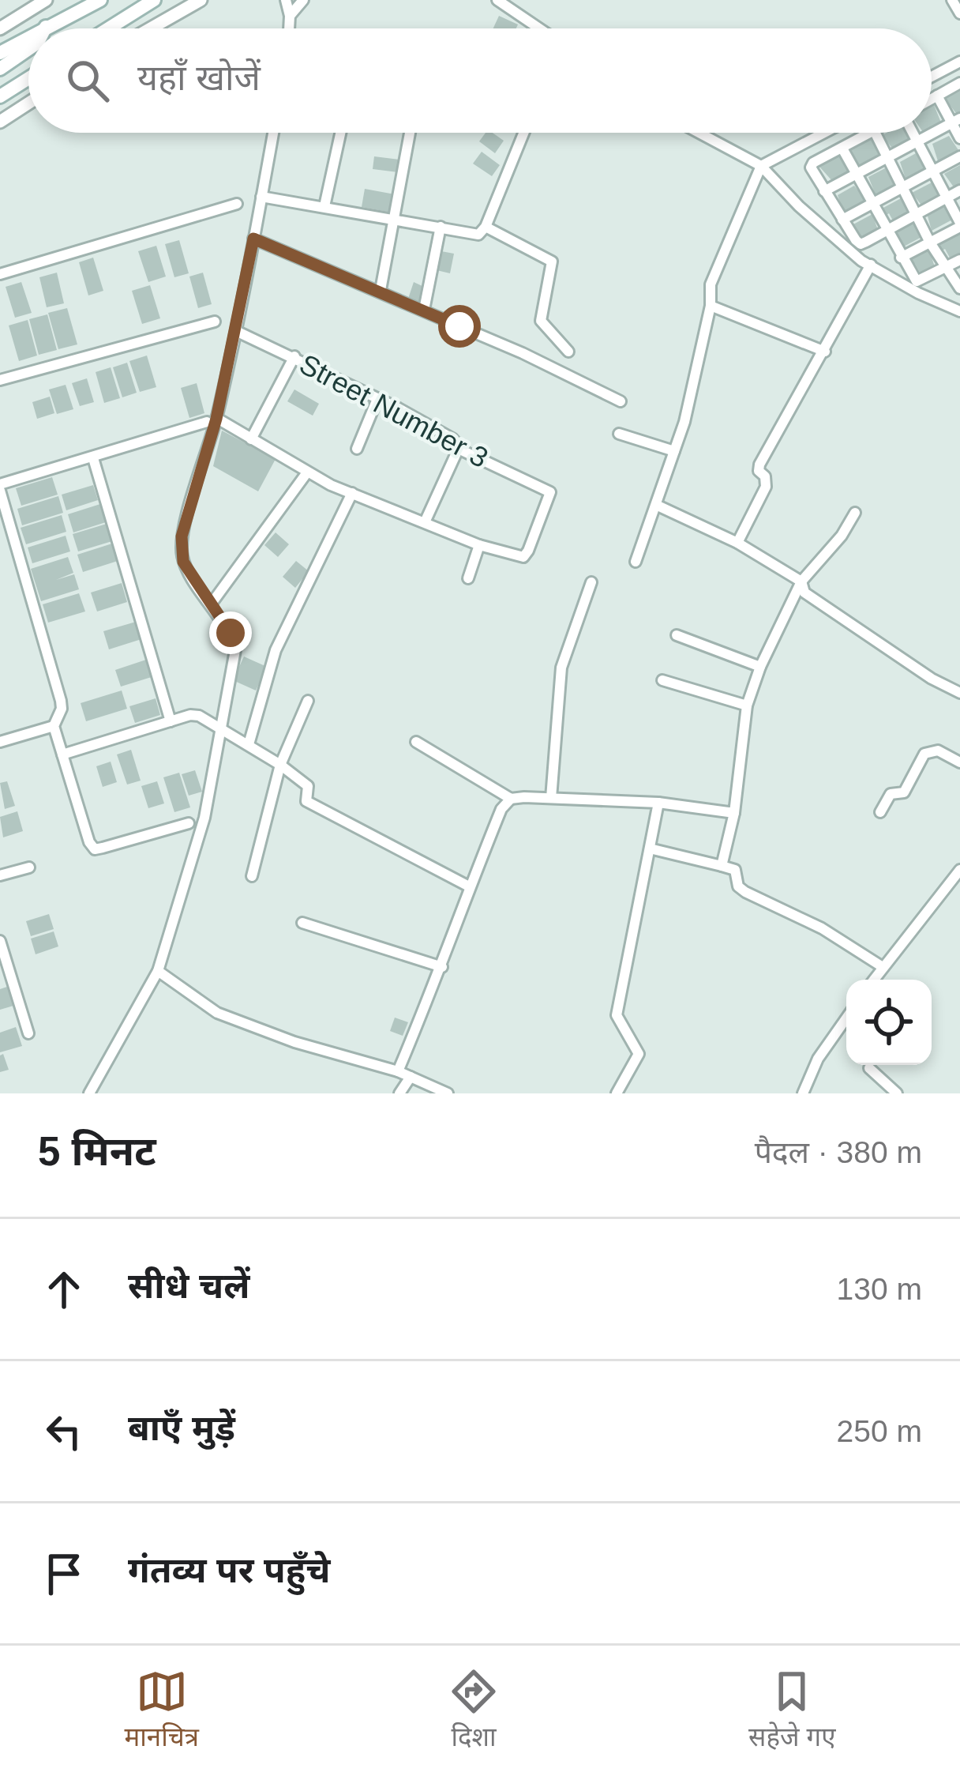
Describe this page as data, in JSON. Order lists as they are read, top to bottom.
{
  "streets": {
    "street": ["Street Number 3"]
  },
  "page": {
    "search": "यहाँ खोजें",
    "heading": ["5 मिनट", "पैदल · 380 m"],
    "list": [
      ["सीधे चलें", "130 m"],
      ["बाएँ मुड़ें", "250 m"],
      "गंतव्य पर पहुँचे"
    ],
    "nav": ["मानचित्र", "दिशा", "सहेजे गए"]
  }
}
